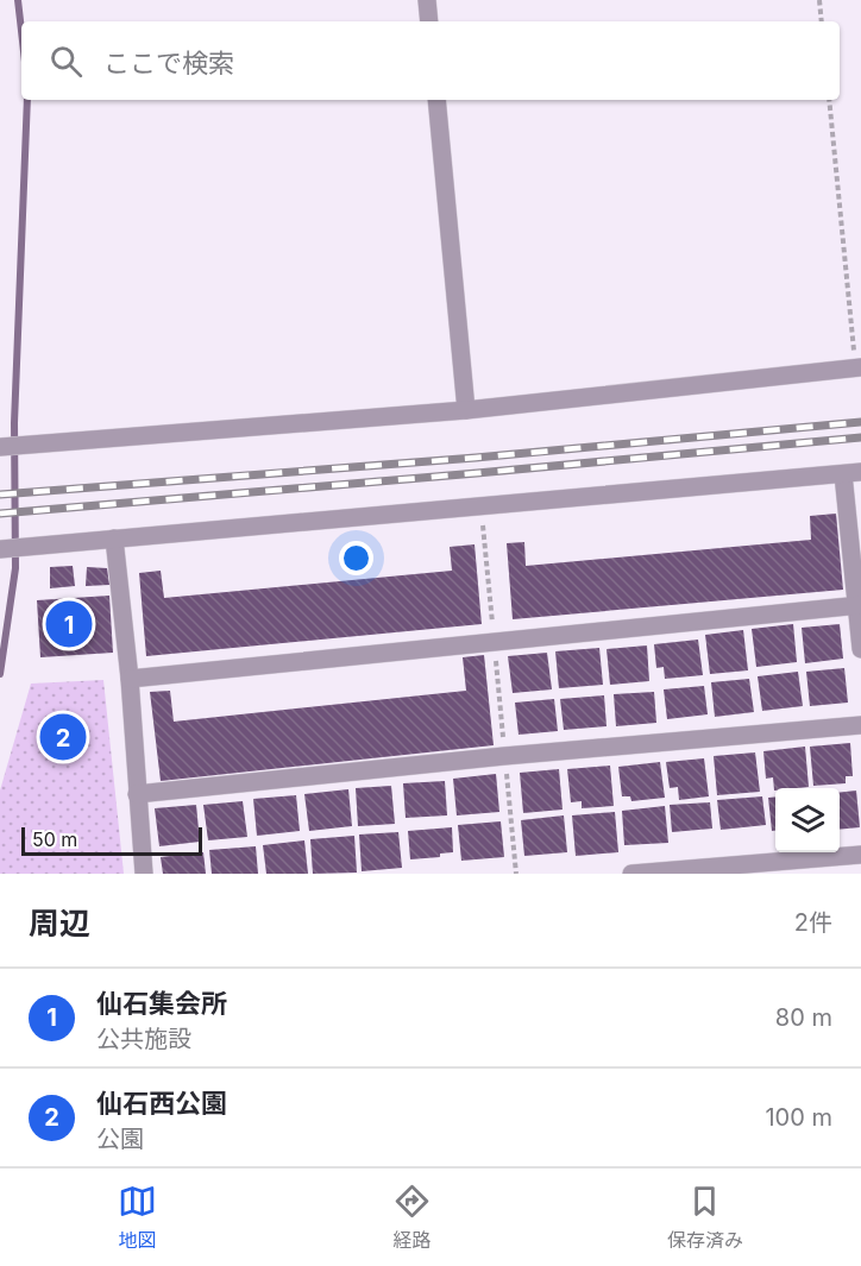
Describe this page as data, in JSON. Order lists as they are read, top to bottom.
{
  "scale_bar": "50 m",
  "page": {
    "search": "ここで検索",
    "pins": ["1", "2"],
    "scale": "50 m",
    "heading": ["周辺", "2件"],
    "list": [
      {
        "mark": "1",
        "name": "仙石集会所",
        "note": "公共施設",
        "value": "80 m"
      },
      {
        "mark": "2",
        "name": "仙石西公園",
        "note": "公園",
        "value": "100 m"
      }
    ],
    "nav": ["地図", "経路", "保存済み"]
  }
}
